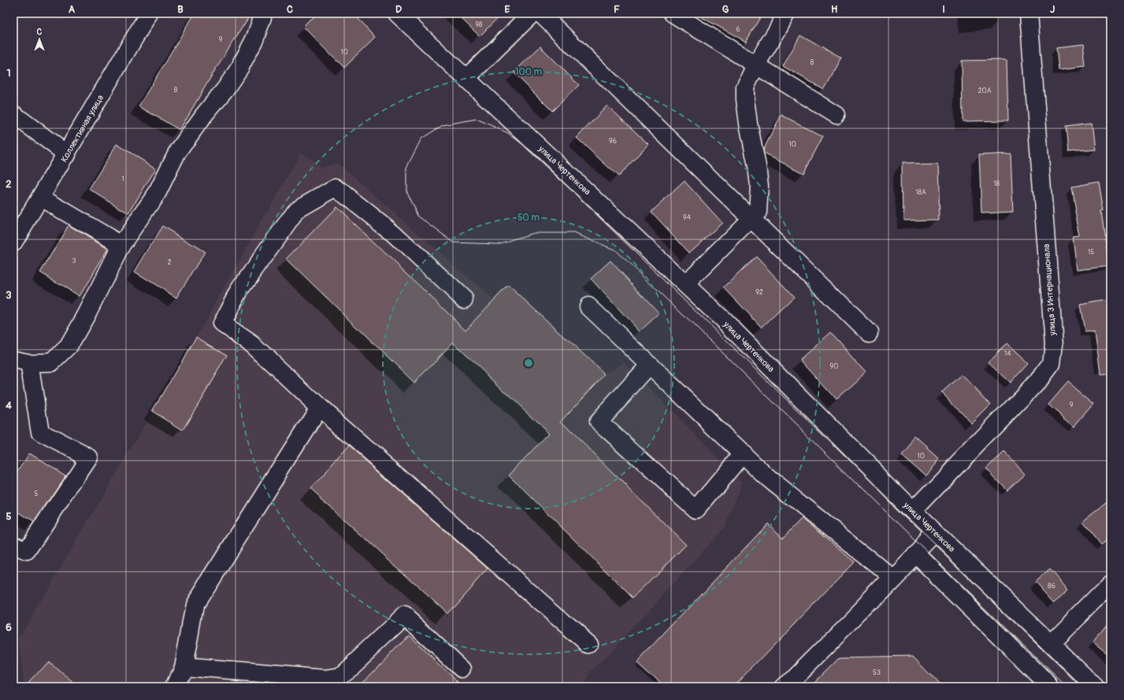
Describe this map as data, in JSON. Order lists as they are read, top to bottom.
{
  "streets": {
    "street": ["Коллективная улица", "улица Чертенкова", "улица 3 Интернационала"]
  },
  "crossings": [
    ["улица Чертенкова", "улица 3 Интернационала"]
  ],
  "house_numbers": [
    "98",
    "6",
    "9",
    "10",
    "8",
    "8",
    "20А",
    "96",
    "10",
    "1",
    "18",
    "18А",
    "94",
    "15",
    "3",
    "2",
    "92",
    "14",
    "90",
    "9",
    "10",
    "5",
    "86",
    "53"
  ],
  "north": "top",
  "grid": {
    "columns": [
      "A",
      "B",
      "C",
      "D",
      "E",
      "F",
      "G",
      "H",
      "I",
      "J"
    ],
    "rows": [
      "1",
      "2",
      "3",
      "4",
      "5",
      "6"
    ]
  },
  "rings": ["100 m", "50 m"]
}
